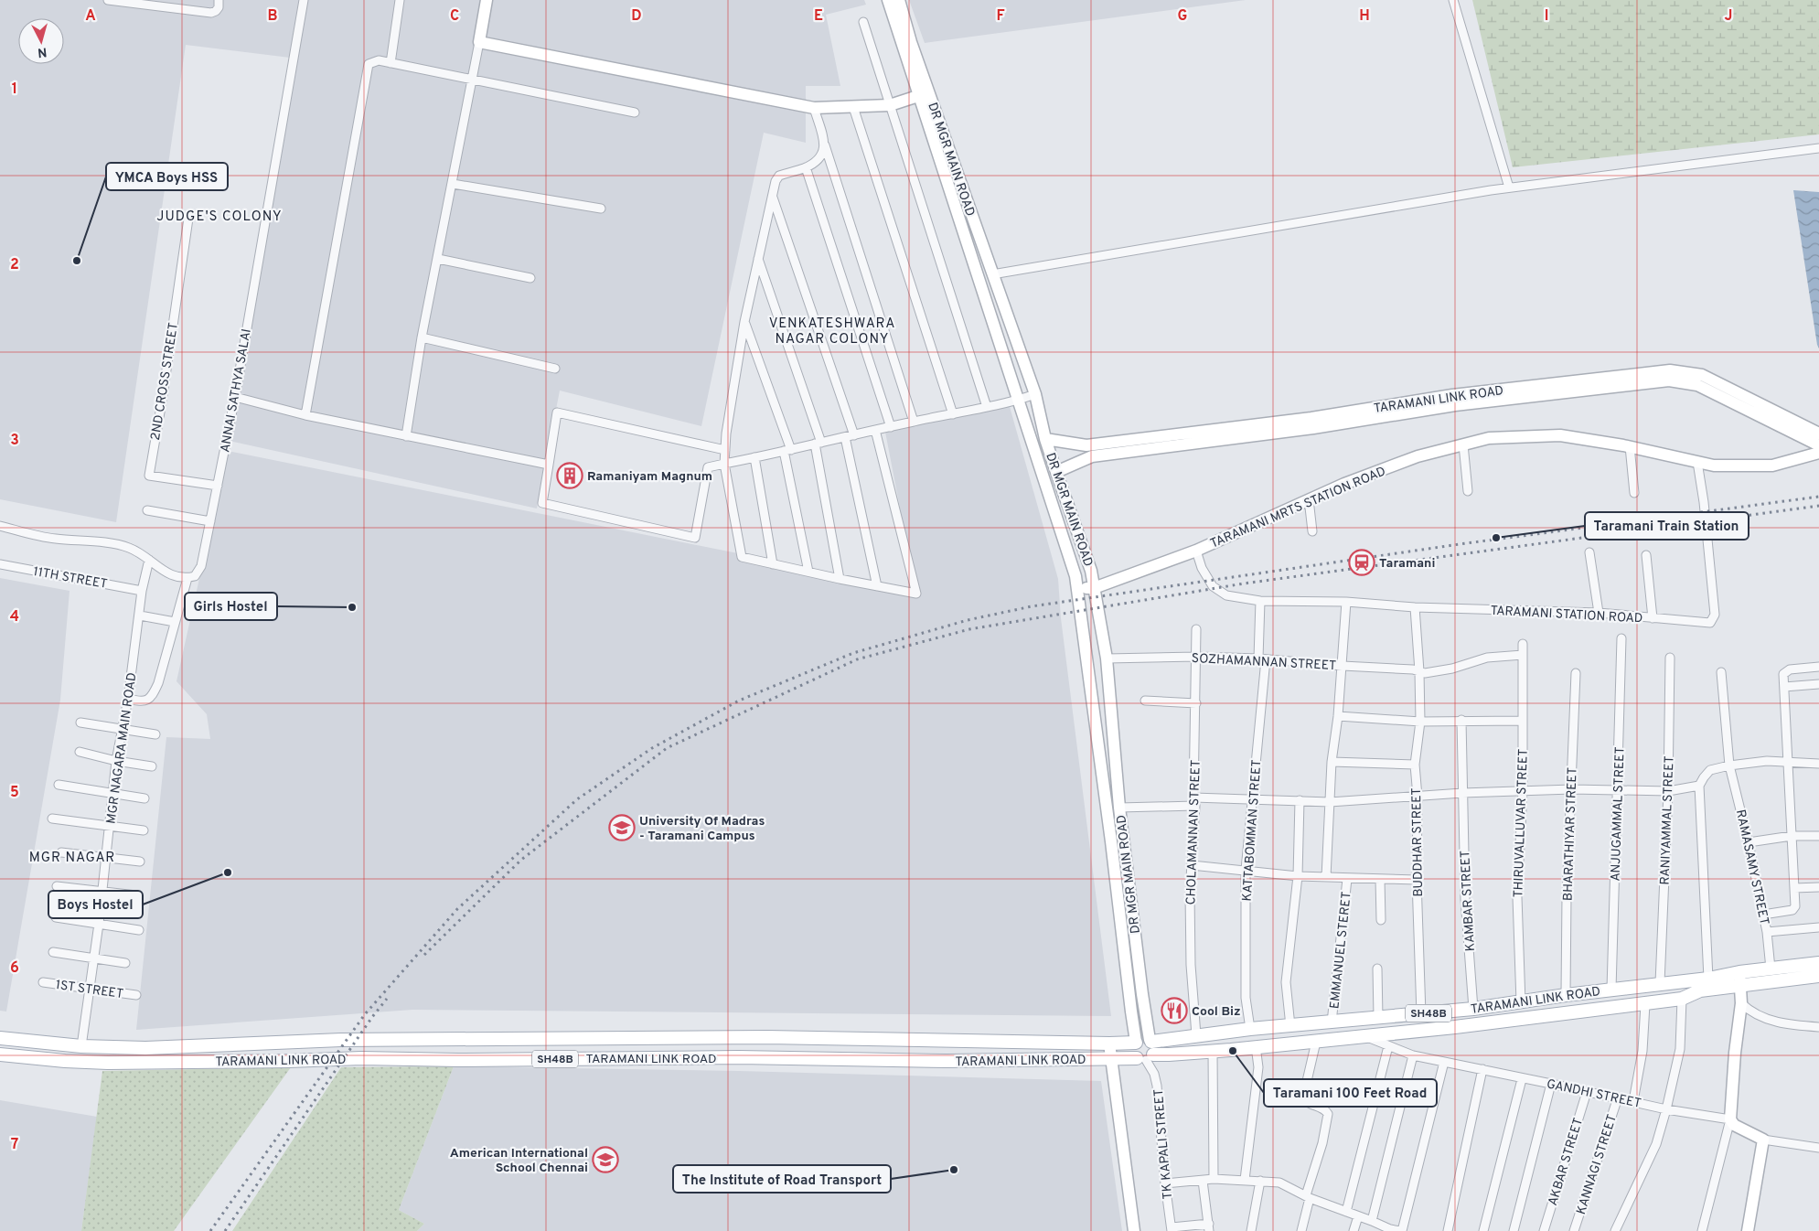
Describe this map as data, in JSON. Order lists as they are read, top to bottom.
{
  "streets": {
    "main road": ["TARAMANI LINK ROAD", "SH48B"],
    "street": [
      "DR MGR MAIN ROAD",
      "2ND CROSS STREET",
      "ANNAI SATHYA SALAI",
      "TARAMANI MRTS STATION ROAD",
      "11TH STREET",
      "TARAMANI STATION ROAD",
      "SOZHAMANNAN STREET",
      "MGR NAGARA MAIN ROAD",
      "ANJUGAMMAL STREET",
      "RANIYAMMAL STREET",
      "THIRUVALLUVAR STREET",
      "KATTABOMMAN STREET",
      "CHOLAMANNAN STREET",
      "BHARATHIYAR STREET",
      "BUDDHAR STREET",
      "RAMASAMY STREET",
      "KAMBAR STREET",
      "EMMANUEL STERET",
      "1ST STREET",
      "GANDHI STREET",
      "TK KAPALI STREET",
      "AKBAR STREET",
      "KANNAGI STREET"
    ]
  },
  "crossings": [
    ["DR MGR MAIN ROAD", "TARAMANI LINK ROAD"],
    ["DR MGR MAIN ROAD", "TARAMANI MRTS STATION ROAD"],
    ["DR MGR MAIN ROAD", "SOZHAMANNAN STREET"],
    ["DR MGR MAIN ROAD", "TK KAPALI STREET"],
    ["2ND CROSS STREET", "ANNAI SATHYA SALAI"],
    ["TARAMANI LINK ROAD", "MGR NAGARA MAIN ROAD"],
    ["TARAMANI LINK ROAD", "ANJUGAMMAL STREET"],
    ["TARAMANI LINK ROAD", "RANIYAMMAL STREET"],
    ["TARAMANI LINK ROAD", "THIRUVALLUVAR STREET"],
    ["TARAMANI LINK ROAD", "KATTABOMMAN STREET"],
    ["TARAMANI LINK ROAD", "CHOLAMANNAN STREET"],
    ["TARAMANI LINK ROAD", "BHARATHIYAR STREET"],
    ["TARAMANI LINK ROAD", "BUDDHAR STREET"],
    ["TARAMANI LINK ROAD", "RAMASAMY STREET"],
    ["TARAMANI LINK ROAD", "KAMBAR STREET"],
    ["TARAMANI LINK ROAD", "EMMANUEL STERET"],
    ["TARAMANI LINK ROAD", "GANDHI STREET"],
    ["TARAMANI LINK ROAD", "TK KAPALI STREET"],
    ["TARAMANI MRTS STATION ROAD", "TARAMANI STATION ROAD"],
    ["11TH STREET", "MGR NAGARA MAIN ROAD"],
    ["TARAMANI STATION ROAD", "KATTABOMMAN STREET"],
    ["TARAMANI STATION ROAD", "BUDDHAR STREET"],
    ["SOZHAMANNAN STREET", "THIRUVALLUVAR STREET"],
    ["SOZHAMANNAN STREET", "KATTABOMMAN STREET"],
    ["SOZHAMANNAN STREET", "CHOLAMANNAN STREET"],
    ["SOZHAMANNAN STREET", "BUDDHAR STREET"],
    ["MGR NAGARA MAIN ROAD", "1ST STREET"],
    ["GANDHI STREET", "AKBAR STREET"],
    ["GANDHI STREET", "KANNAGI STREET"]
  ],
  "districts": ["JUDGE'S COLONY", "VENKATESHWARA NAGAR COLONY", "MGR NAGAR"],
  "places": {
    "other": [
      "YMCA Boys HSS",
      "Taramani Train Station",
      "Girls Hostel",
      "Boys Hostel",
      "Taramani 100 Feet Road",
      "The Institute of Road Transport"
    ],
    "building": ["Ramaniyam Magnum"],
    "station": ["Taramani"],
    "school or university": ["University Of Madras - Taramani Campus", "American International School Chennai"],
    "restaurant": ["Cool Biz"]
  },
  "north": "bottom",
  "grid": {
    "columns": [
      "A",
      "B",
      "C",
      "D",
      "E",
      "F",
      "G",
      "H",
      "I",
      "J"
    ],
    "rows": [
      "1",
      "2",
      "3",
      "4",
      "5",
      "6",
      "7"
    ]
  }
}
